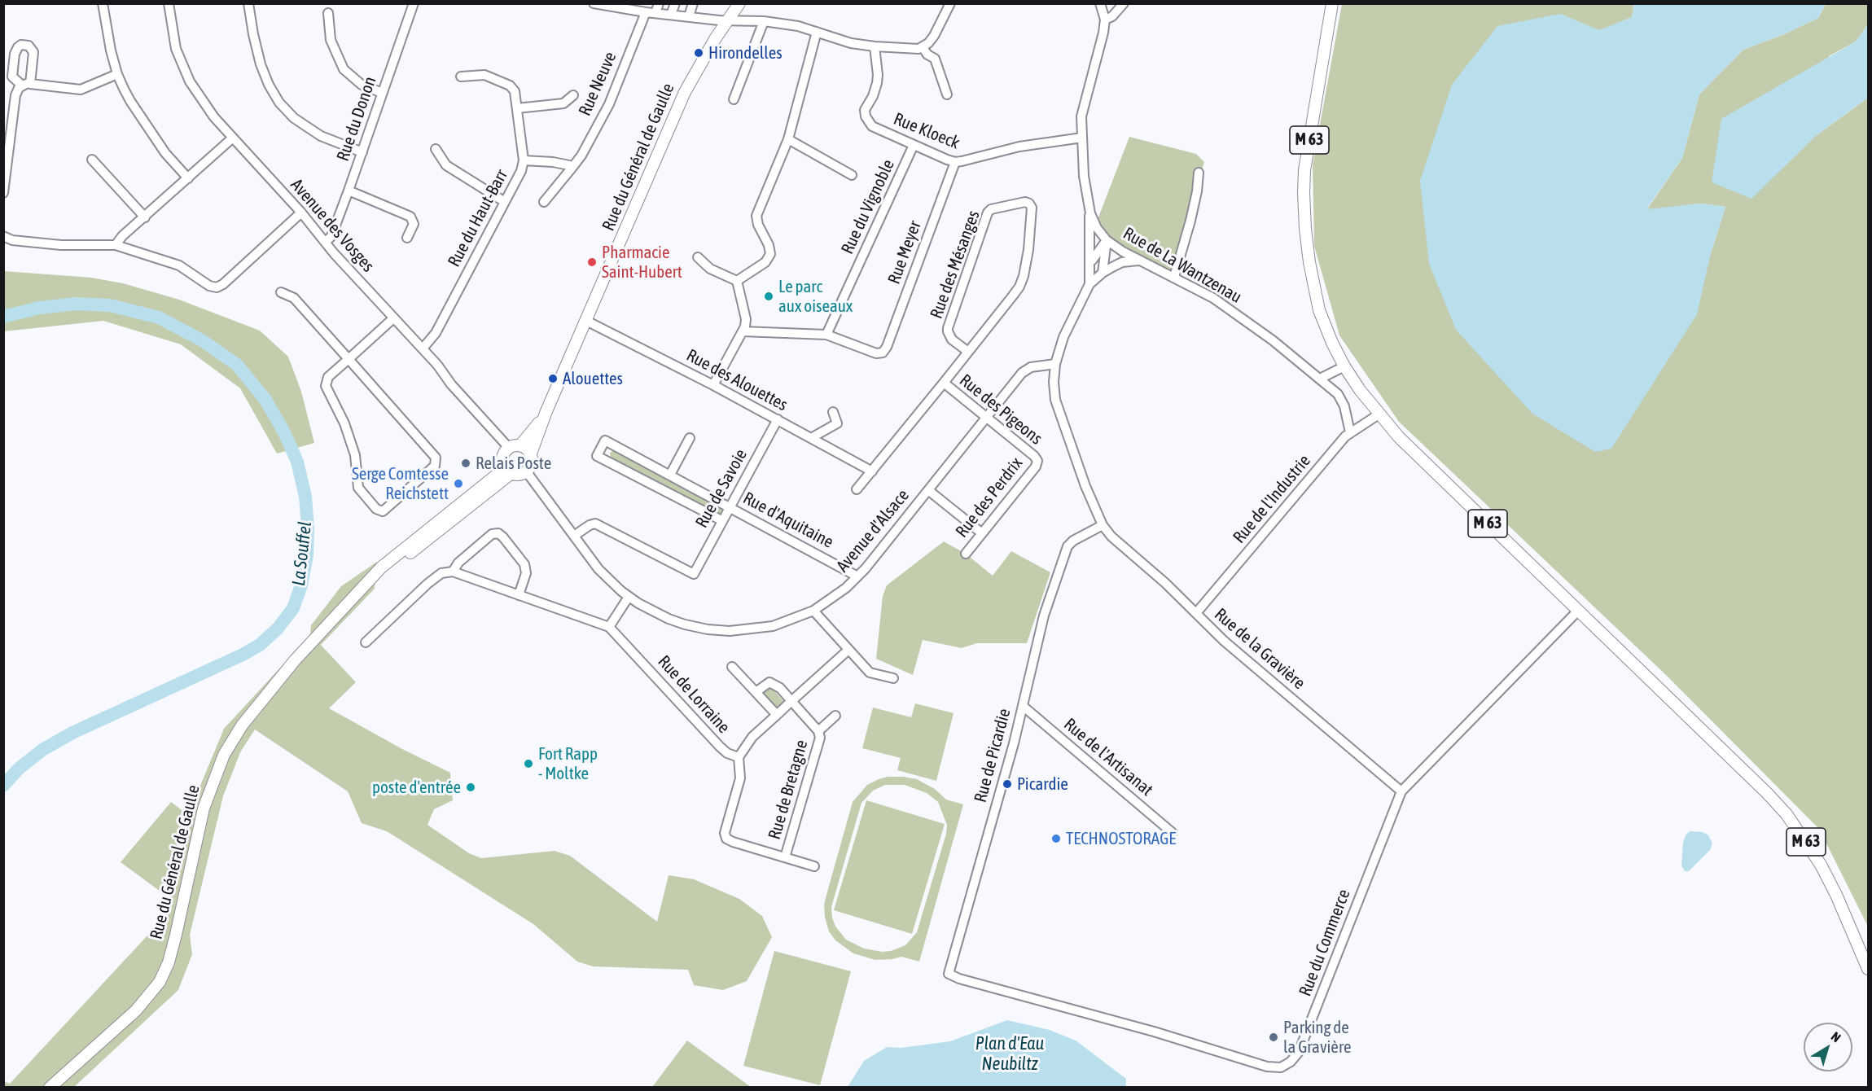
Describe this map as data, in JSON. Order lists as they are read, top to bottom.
{
  "streets": {
    "main road": ["M 63", "Rue du Général de Gaulle"],
    "street": [
      "Rue Neuve",
      "Rue du Donon",
      "Rue Kloeck",
      "Rue du Vignoble",
      "Rue du Haut-Barr",
      "Avenue des Vosges",
      "Rue Meyer",
      "Rue des Mésanges",
      "Rue de La Wantzenau",
      "Rue des Alouettes",
      "Rue des Pigeons",
      "Rue de Savoie",
      "Rue des Perdrix",
      "Rue de l'Industrie",
      "Rue d'Aquitaine",
      "Avenue d'Alsace",
      "Rue de la Gravière",
      "Rue de Lorraine",
      "Rue de Picardie",
      "Rue de l'Artisanat",
      "Rue de Bretagne",
      "Rue du Commerce"
    ]
  },
  "crossings": [
    ["Rue du Donon", "Avenue des Vosges"],
    ["Rue Kloeck", "Rue du Vignoble"],
    ["Rue Kloeck", "Rue Meyer"],
    ["Rue Kloeck", "Rue de La Wantzenau"],
    ["M 63", "Rue de l'Industrie"],
    ["M 63", "Rue du Commerce"],
    ["Rue du Général de Gaulle", "Avenue des Vosges"],
    ["Rue du Général de Gaulle", "Rue des Alouettes"],
    ["Rue du Général de Gaulle", "Avenue d'Alsace"],
    ["Rue du Vignoble", "Rue Meyer"],
    ["Rue du Haut-Barr", "Avenue des Vosges"],
    ["Avenue des Vosges", "Avenue d'Alsace"],
    ["Rue des Mésanges", "Rue des Alouettes"],
    ["Rue des Mésanges", "Rue des Pigeons"],
    ["Rue de La Wantzenau", "Rue de l'Industrie"],
    ["Rue des Alouettes", "Rue de Savoie"],
    ["Rue des Pigeons", "Rue des Perdrix"],
    ["Rue des Pigeons", "Avenue d'Alsace"],
    ["Rue de Savoie", "Rue d'Aquitaine"],
    ["Rue de Savoie", "Avenue d'Alsace"],
    ["Rue de l'Industrie", "Rue de la Gravière"],
    ["Rue d'Aquitaine", "Avenue d'Alsace"],
    ["Avenue d'Alsace", "Rue de la Gravière"],
    ["Rue de la Gravière", "Rue de Picardie"],
    ["Rue de la Gravière", "Rue du Commerce"],
    ["Rue de Picardie", "Rue de l'Artisanat"],
    ["Rue de Picardie", "Rue du Commerce"]
  ],
  "water": ["La Souffel", "Plan d'Eau Neubiltz"],
  "places": [
    "Hirondelles",
    "Pharmacie Saint-Hubert",
    "Le parc aux oiseaux",
    "Alouettes",
    "Relais Poste",
    "Serge Comtesse Reichstett",
    "Fort Rapp - Moltke",
    "Picardie",
    "poste d'entrée",
    "TECHNOSTORAGE",
    "Parking de la Gravière"
  ],
  "north": "top right"
}
